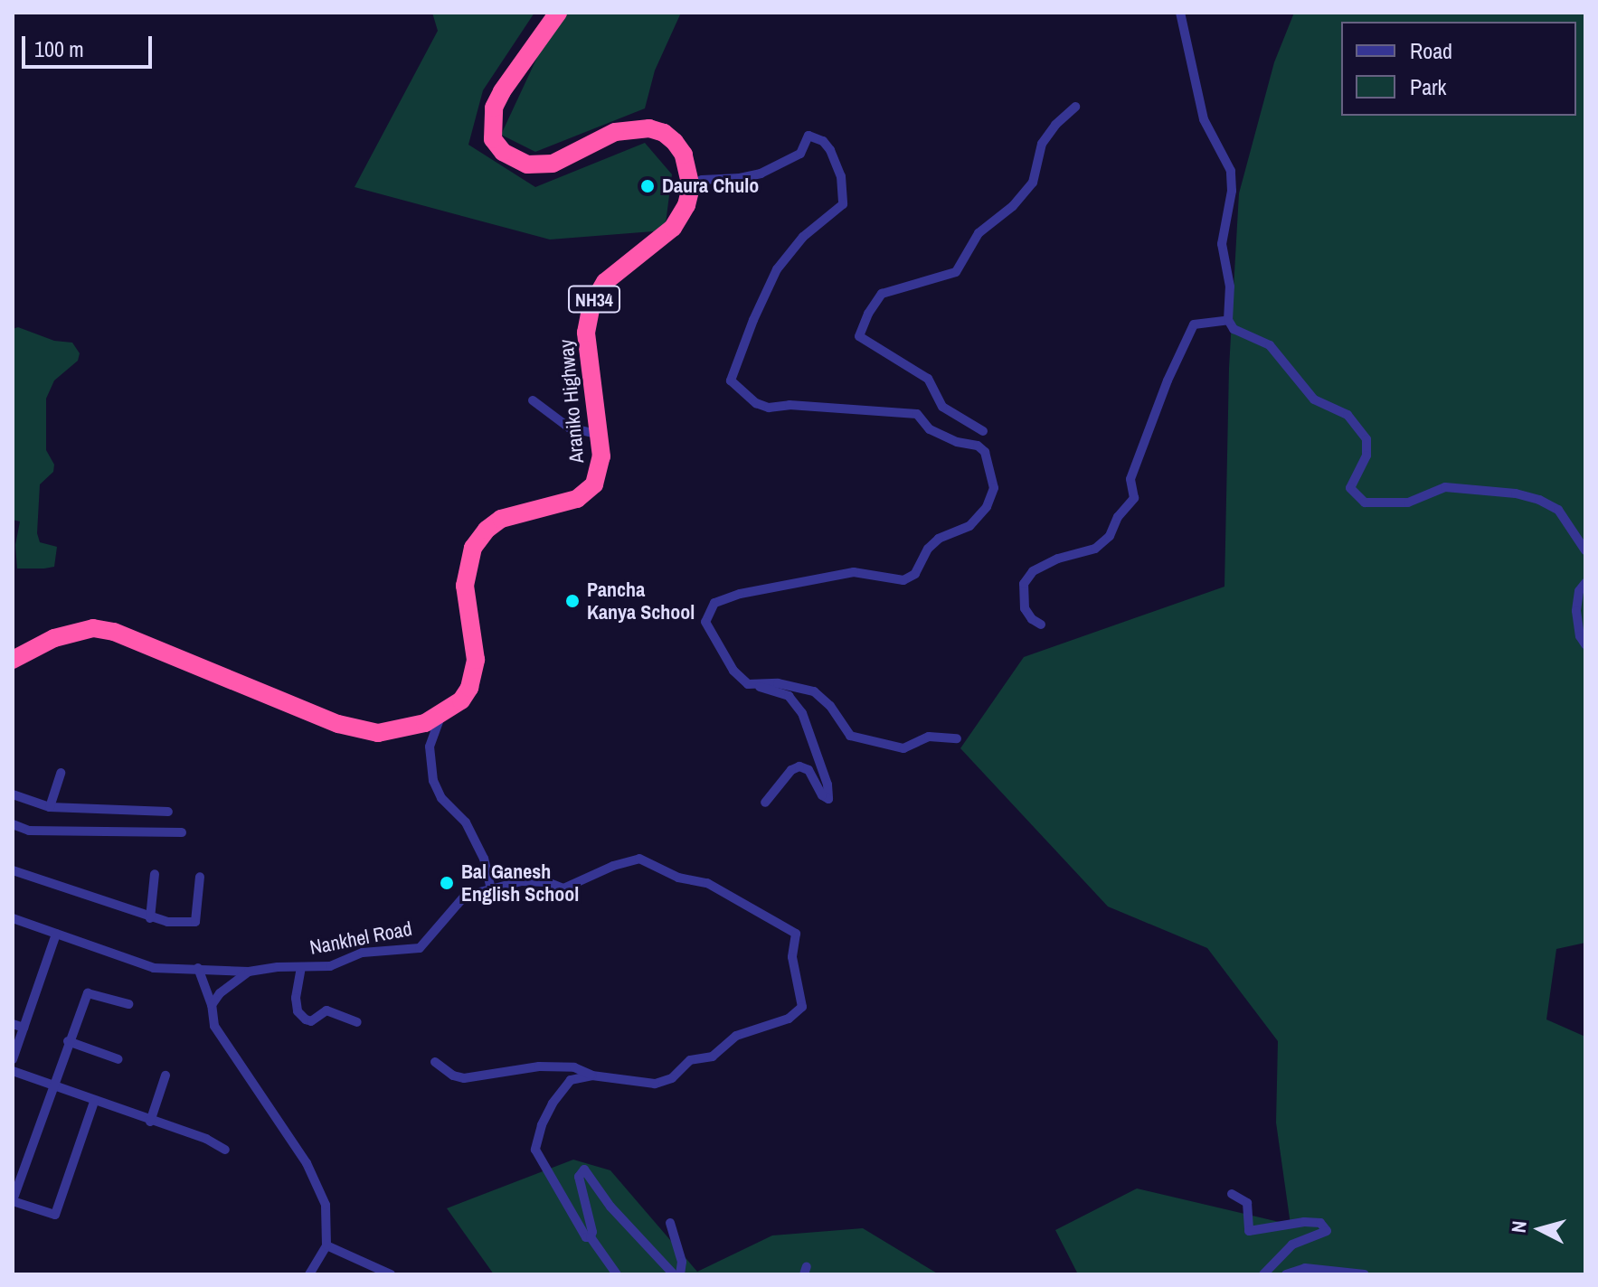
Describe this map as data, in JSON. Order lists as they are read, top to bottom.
{
  "streets": {
    "highway": ["NH34", "Araniko Highway"],
    "street": ["Nankhel Road"]
  },
  "places": ["Daura Chulo", "Pancha Kanya School", "Bal Ganesh English School"],
  "legend": ["Road", "Park"],
  "scale_bar": "100 m",
  "north": "left"
}
